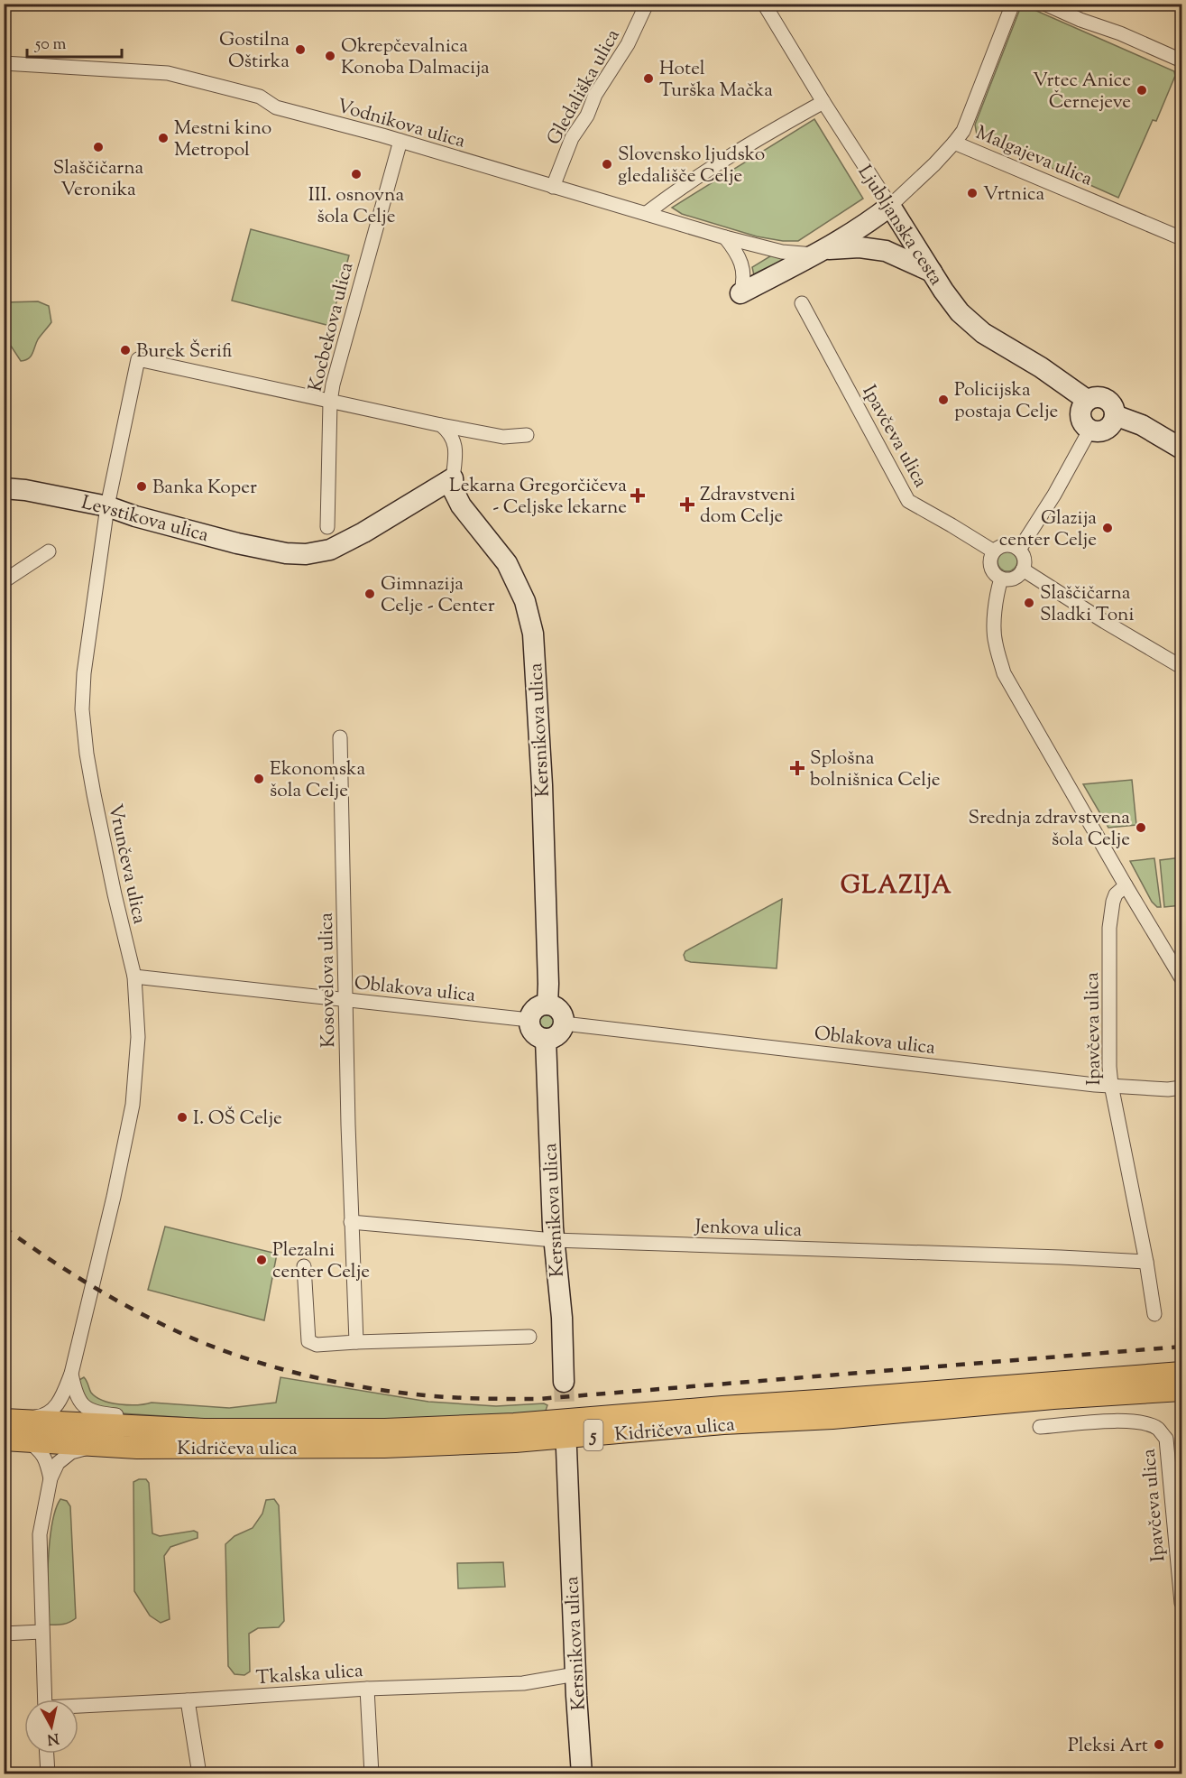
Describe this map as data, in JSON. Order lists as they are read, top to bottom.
{
  "streets": {
    "main road": ["Kidričeva ulica", "5"],
    "street": [
      "Gledališka ulica",
      "Vodnikova ulica",
      "Malgajeva ulica",
      "Ljubljanska cesta",
      "Kocbekova ulica",
      "Ipavčeva ulica",
      "Levstikova ulica",
      "Kersnikova ulica",
      "Vrunčeva ulica",
      "Kosovelova ulica",
      "Oblakova ulica",
      "Jenkova ulica",
      "Tkalska ulica"
    ]
  },
  "crossings": [
    ["Gledališka ulica", "Vodnikova ulica"],
    ["Vodnikova ulica", "Kocbekova ulica"],
    ["Malgajeva ulica", "Ljubljanska cesta"],
    ["Kocbekova ulica", "Vrunčeva ulica"],
    ["Ipavčeva ulica", "Oblakova ulica"],
    ["Ipavčeva ulica", "Jenkova ulica"],
    ["Levstikova ulica", "Kersnikova ulica"],
    ["Levstikova ulica", "Vrunčeva ulica"],
    ["Kersnikova ulica", "Oblakova ulica"],
    ["Kersnikova ulica", "Jenkova ulica"],
    ["Kersnikova ulica", "Tkalska ulica"],
    ["Vrunčeva ulica", "Oblakova ulica"],
    ["Vrunčeva ulica", "Kidričeva ulica"],
    ["Kosovelova ulica", "Oblakova ulica"],
    ["Kosovelova ulica", "Jenkova ulica"]
  ],
  "districts": ["GLAZIJA"],
  "places": {
    "other": [
      "Gostilna Oštirka",
      "Okrepčevalnica Konoba Dalmacija",
      "Hotel Turška Mačka",
      "Vrtec Anice Černejeve",
      "Mestni kino Metropol",
      "Slaščičarna Veronika",
      "Slovensko ljudsko gledališče Celje",
      "III. osnovna šola Celje",
      "Vrtnica",
      "Burek Šerifi",
      "Policijska postaja Celje",
      "Banka Koper",
      "Glazija center Celje",
      "Gimnazija Celje - Center",
      "Slaščičarna Sladki Toni",
      "Ekonomska šola Celje",
      "Srednja zdravstvena šola Celje",
      "I. OŠ Celje",
      "Plezalni center Celje",
      "Pleksi Art"
    ],
    "health": ["Lekarna Gregorčičeva - Celjske lekarne", "Zdravstveni dom Celje", "Splošna bolnišnica Celje"]
  },
  "scale_bar": "50 m",
  "north": "bottom"
}
